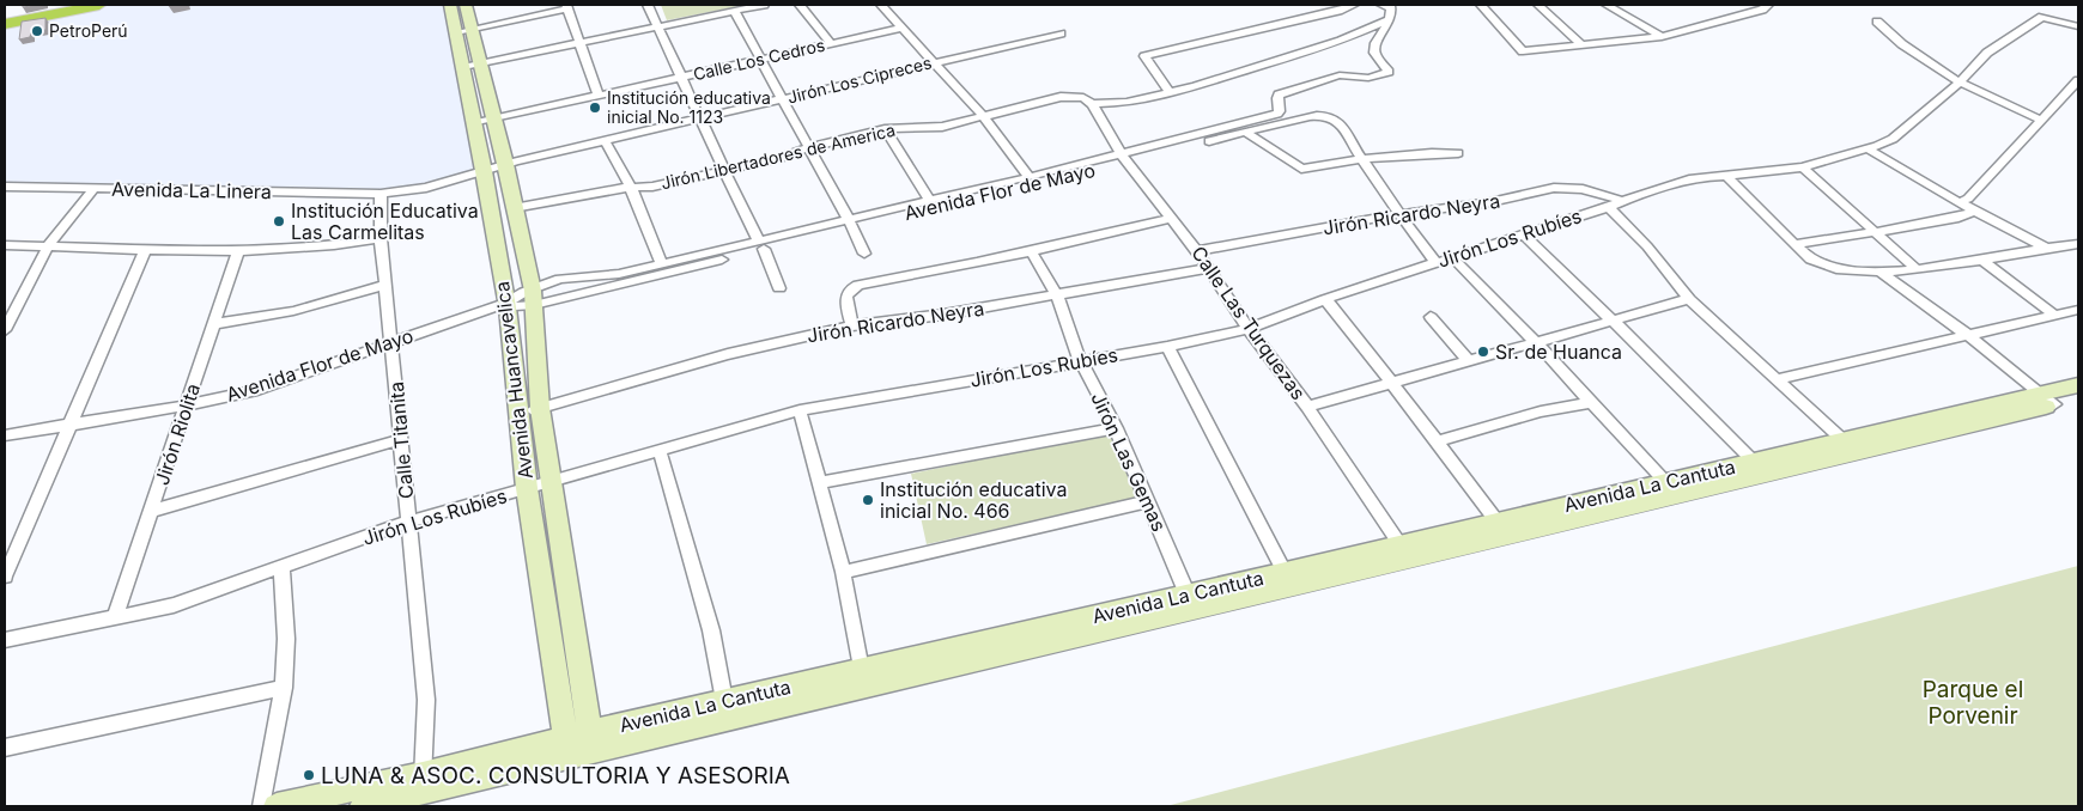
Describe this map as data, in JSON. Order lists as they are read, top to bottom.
{
  "streets": {
    "main road": ["Avenida Huancavelica", "Avenida La Cantuta"],
    "street": [
      "Calle Los Cedros",
      "Jirón Los Cipreces",
      "Jirón Libertadores de America",
      "Avenida La Linera",
      "Avenida Flor de Mayo",
      "Jirón Ricardo Neyra",
      "Jirón Los Rubíes",
      "Calle Las Turquezas",
      "Jirón Riolita",
      "Calle Titanita",
      "Jirón Las Gemas"
    ]
  },
  "crossings": [
    ["Calle Los Cedros", "Avenida Huancavelica"],
    ["Jirón Los Cipreces", "Avenida La Linera"],
    ["Jirón Los Cipreces", "Avenida Huancavelica"],
    ["Jirón Libertadores de America", "Calle Las Turquezas"],
    ["Jirón Libertadores de America", "Avenida Huancavelica"],
    ["Avenida La Linera", "Avenida Huancavelica"],
    ["Avenida La Linera", "Calle Titanita"],
    ["Avenida Flor de Mayo", "Jirón Ricardo Neyra"],
    ["Avenida Flor de Mayo", "Jirón Los Rubíes"],
    ["Avenida Flor de Mayo", "Calle Las Turquezas"],
    ["Avenida Flor de Mayo", "Avenida Huancavelica"],
    ["Avenida Flor de Mayo", "Jirón Riolita"],
    ["Avenida Flor de Mayo", "Calle Titanita"],
    ["Jirón Ricardo Neyra", "Jirón Los Rubíes"],
    ["Jirón Ricardo Neyra", "Calle Las Turquezas"],
    ["Jirón Ricardo Neyra", "Avenida Huancavelica"],
    ["Jirón Ricardo Neyra", "Jirón Las Gemas"],
    ["Jirón Los Rubíes", "Calle Las Turquezas"],
    ["Jirón Los Rubíes", "Avenida Huancavelica"],
    ["Jirón Los Rubíes", "Jirón Riolita"],
    ["Jirón Los Rubíes", "Calle Titanita"],
    ["Jirón Los Rubíes", "Jirón Las Gemas"],
    ["Calle Las Turquezas", "Avenida La Cantuta"],
    ["Avenida Huancavelica", "Avenida La Cantuta"],
    ["Calle Titanita", "Avenida La Cantuta"],
    ["Jirón Las Gemas", "Avenida La Cantuta"]
  ],
  "parks": ["Parque el Porvenir"],
  "places": [
    "PetroPerú",
    "Institución educativa inicial No. 1123",
    "Institución Educativa Las Carmelitas",
    "Sr. de Huanca",
    "Institución educativa inicial No. 466",
    "LUNA & ASOC. CONSULTORIA Y ASESORIA"
  ]
}
